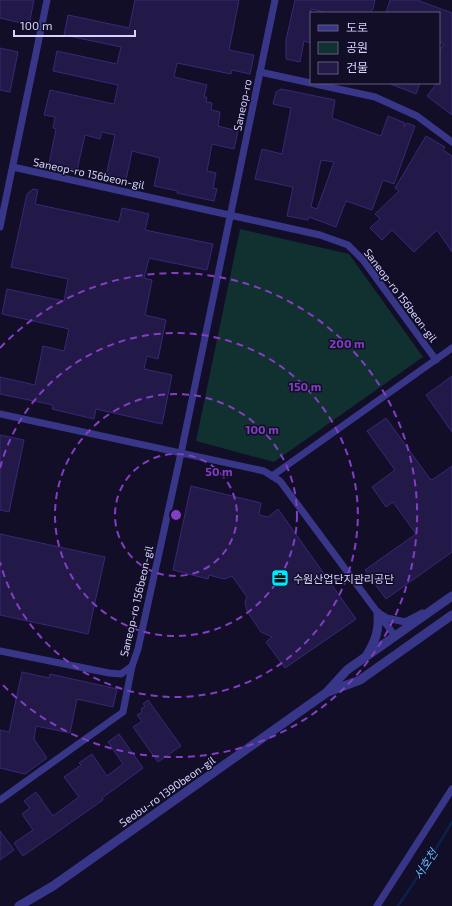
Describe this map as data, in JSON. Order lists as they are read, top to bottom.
{
  "streets": {
    "street": ["Saneop-ro", "Saneop-ro 156beon-gil", "Seobu-ro 1390beon-gil"]
  },
  "crossings": [
    ["Saneop-ro", "Saneop-ro 156beon-gil"]
  ],
  "water": ["서호천"],
  "places": {
    "office": ["수원산업단지관리공단"]
  },
  "legend": ["도로", "공원", "건물"],
  "scale_bar": "100 m",
  "rings": [
    "200 m",
    "150 m",
    "100 m",
    "50 m"
  ]
}
